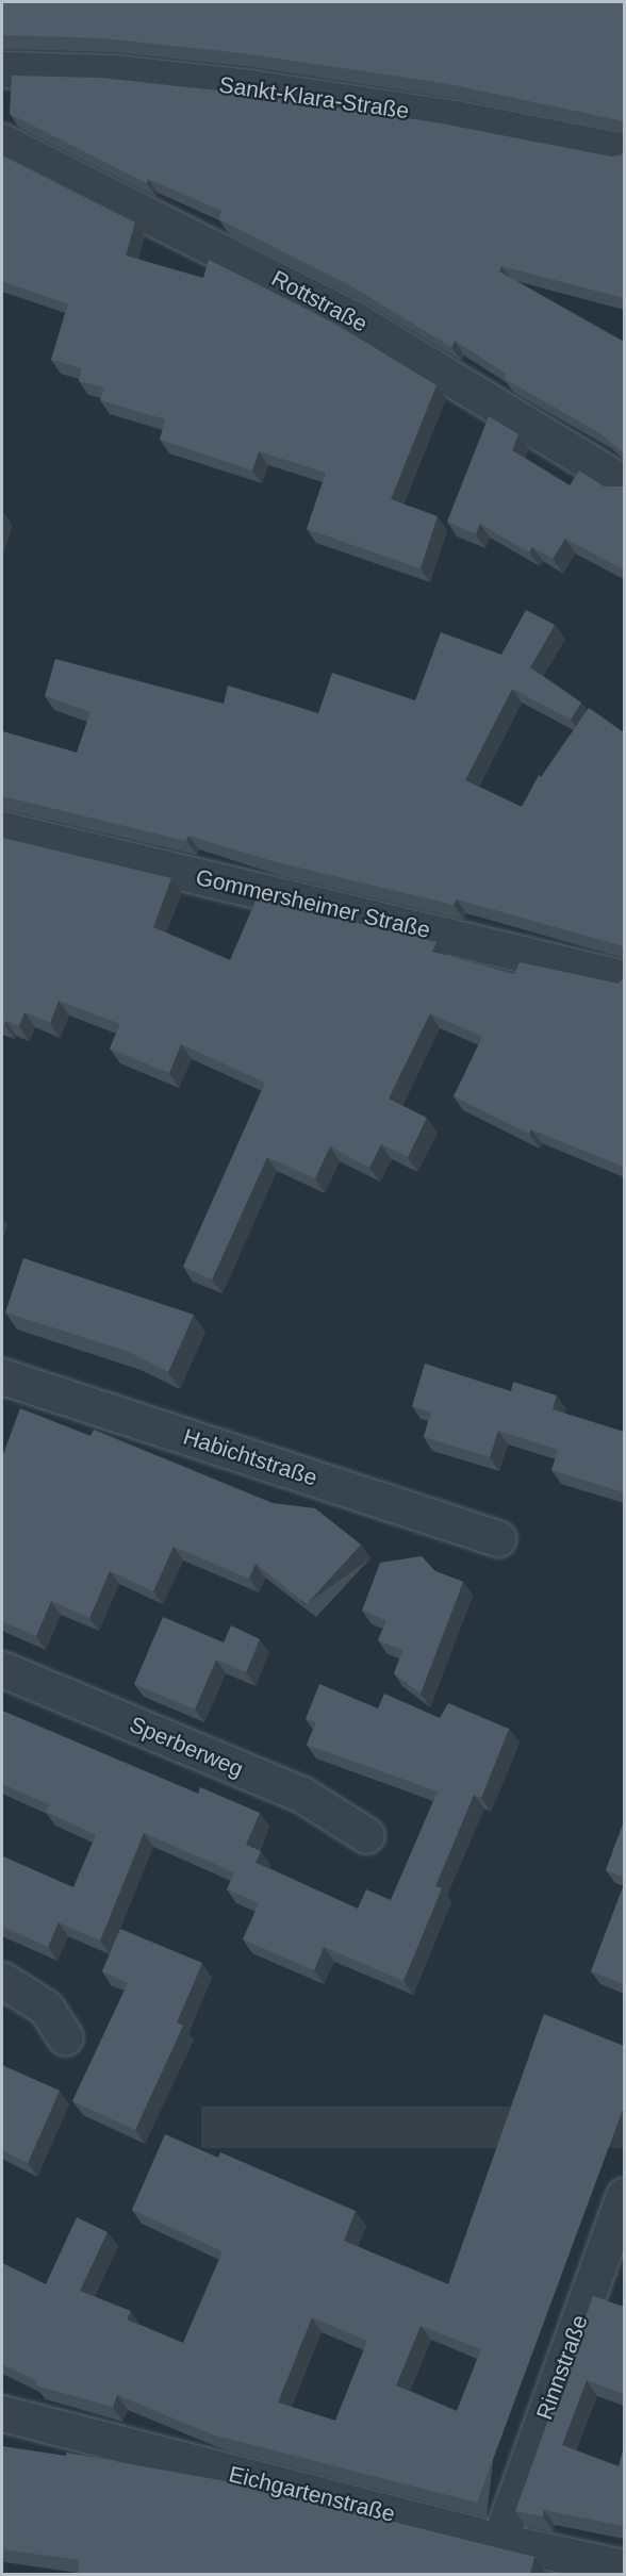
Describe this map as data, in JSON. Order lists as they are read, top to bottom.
{
  "streets": {
    "street": [
      "Sankt-Klara-Straße",
      "Rottstraße",
      "Gommersheimer Straße",
      "Habichtstraße",
      "Sperberweg",
      "Rinnstraße",
      "Eichgartenstraße"
    ]
  },
  "crossings": [
    ["Rinnstraße", "Eichgartenstraße"]
  ]
}
